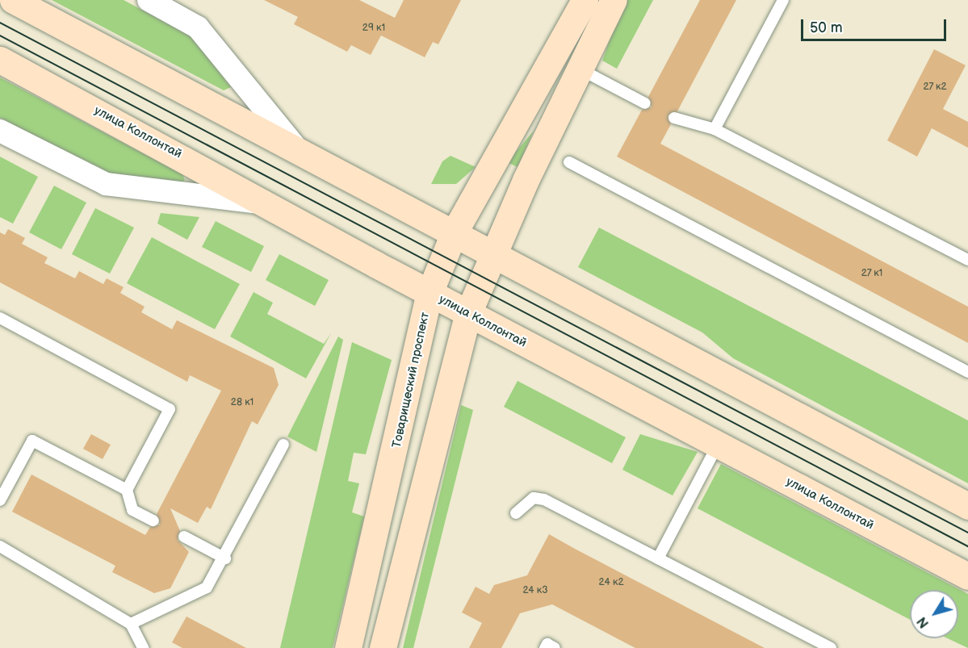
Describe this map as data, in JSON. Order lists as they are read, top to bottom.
{
  "streets": {
    "main road": ["улица Коллонтай", "Товарищеский проспект"]
  },
  "crossings": [
    ["улица Коллонтай", "Товарищеский проспект"]
  ],
  "house_numbers": [
    "29 к1",
    "27 к2",
    "27 к1",
    "28 к1",
    "24 к2",
    "24 к3"
  ],
  "scale_bar": "50 m",
  "north": "bottom left"
}
